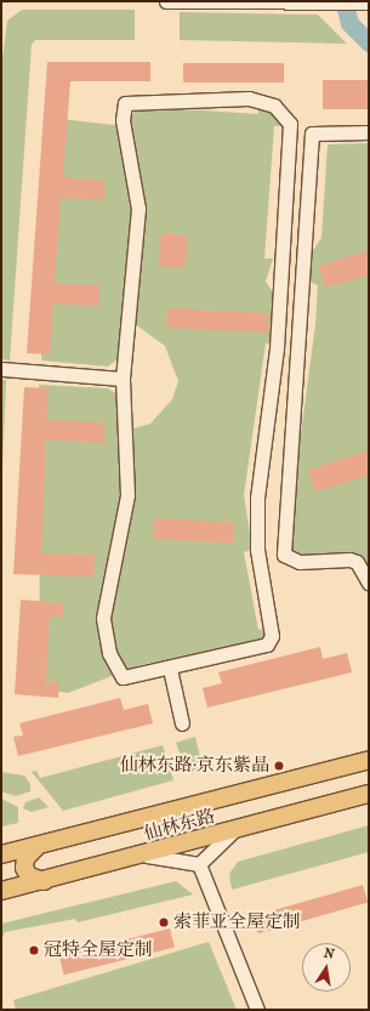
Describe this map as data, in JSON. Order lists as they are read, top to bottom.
{
  "streets": {
    "main road": ["仙林东路"]
  },
  "places": ["仙林东路·京东紫晶", "索菲亚全屋定制", "冠特全屋定制"],
  "north": "top"
}
